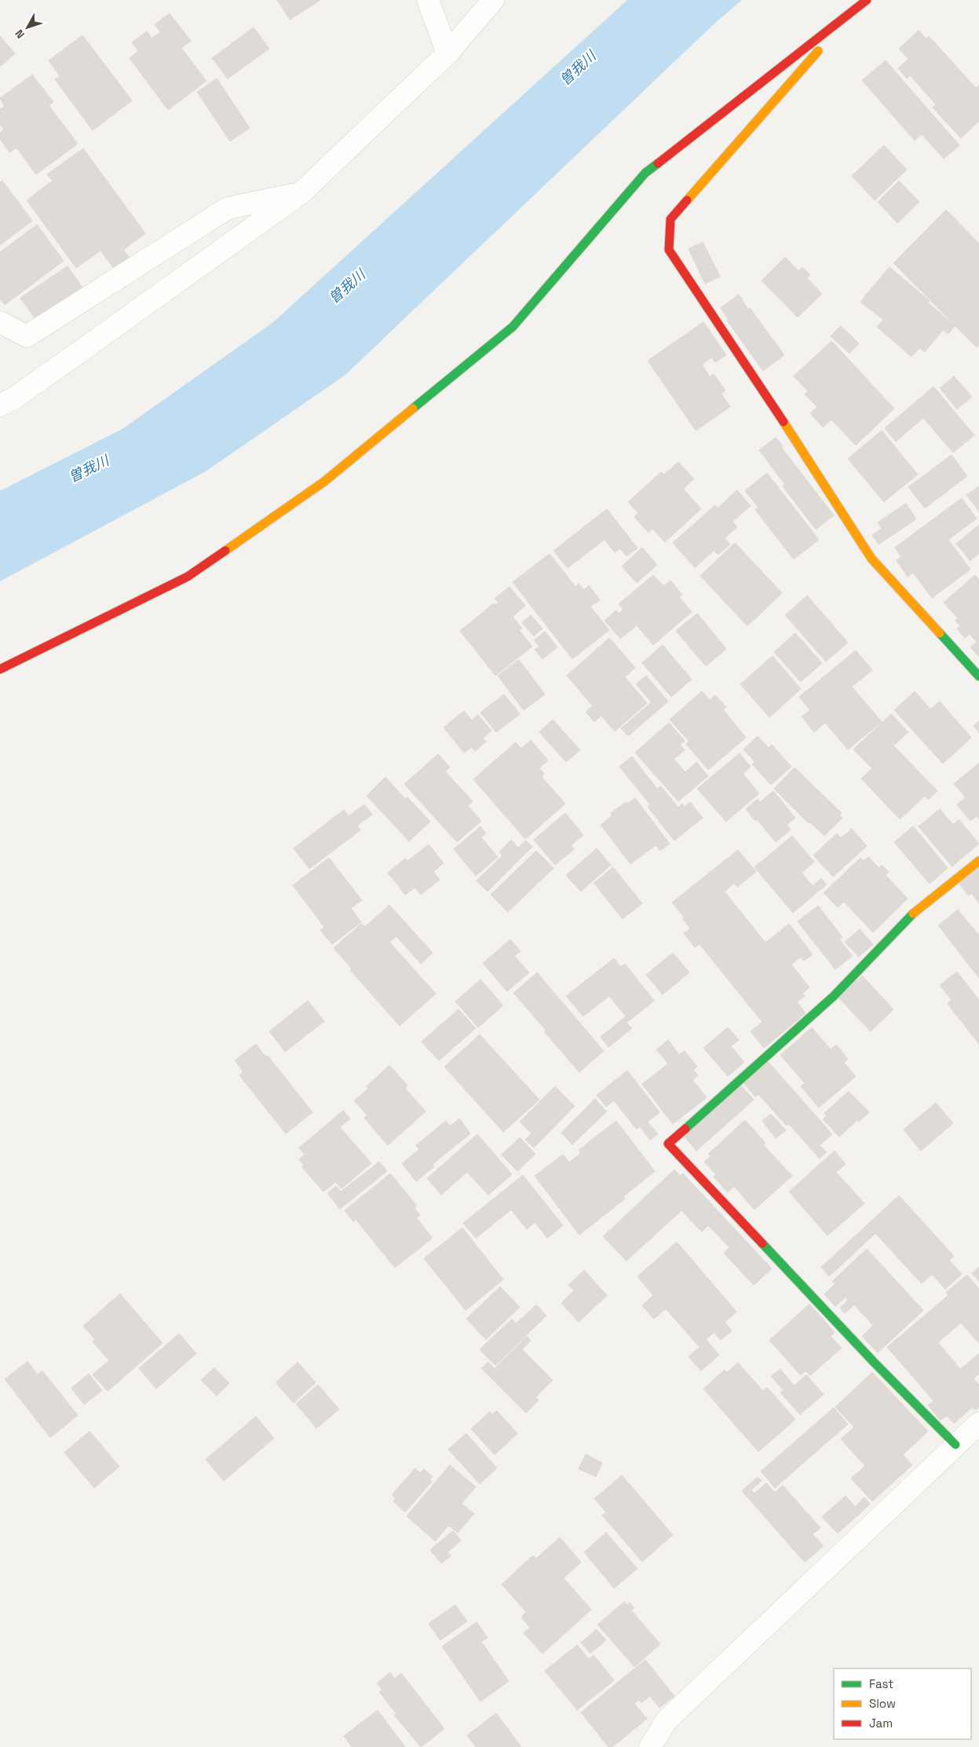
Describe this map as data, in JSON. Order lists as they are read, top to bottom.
{
  "water": ["曽我川"],
  "legend": ["Fast", "Slow", "Jam"],
  "north": "bottom left"
}
